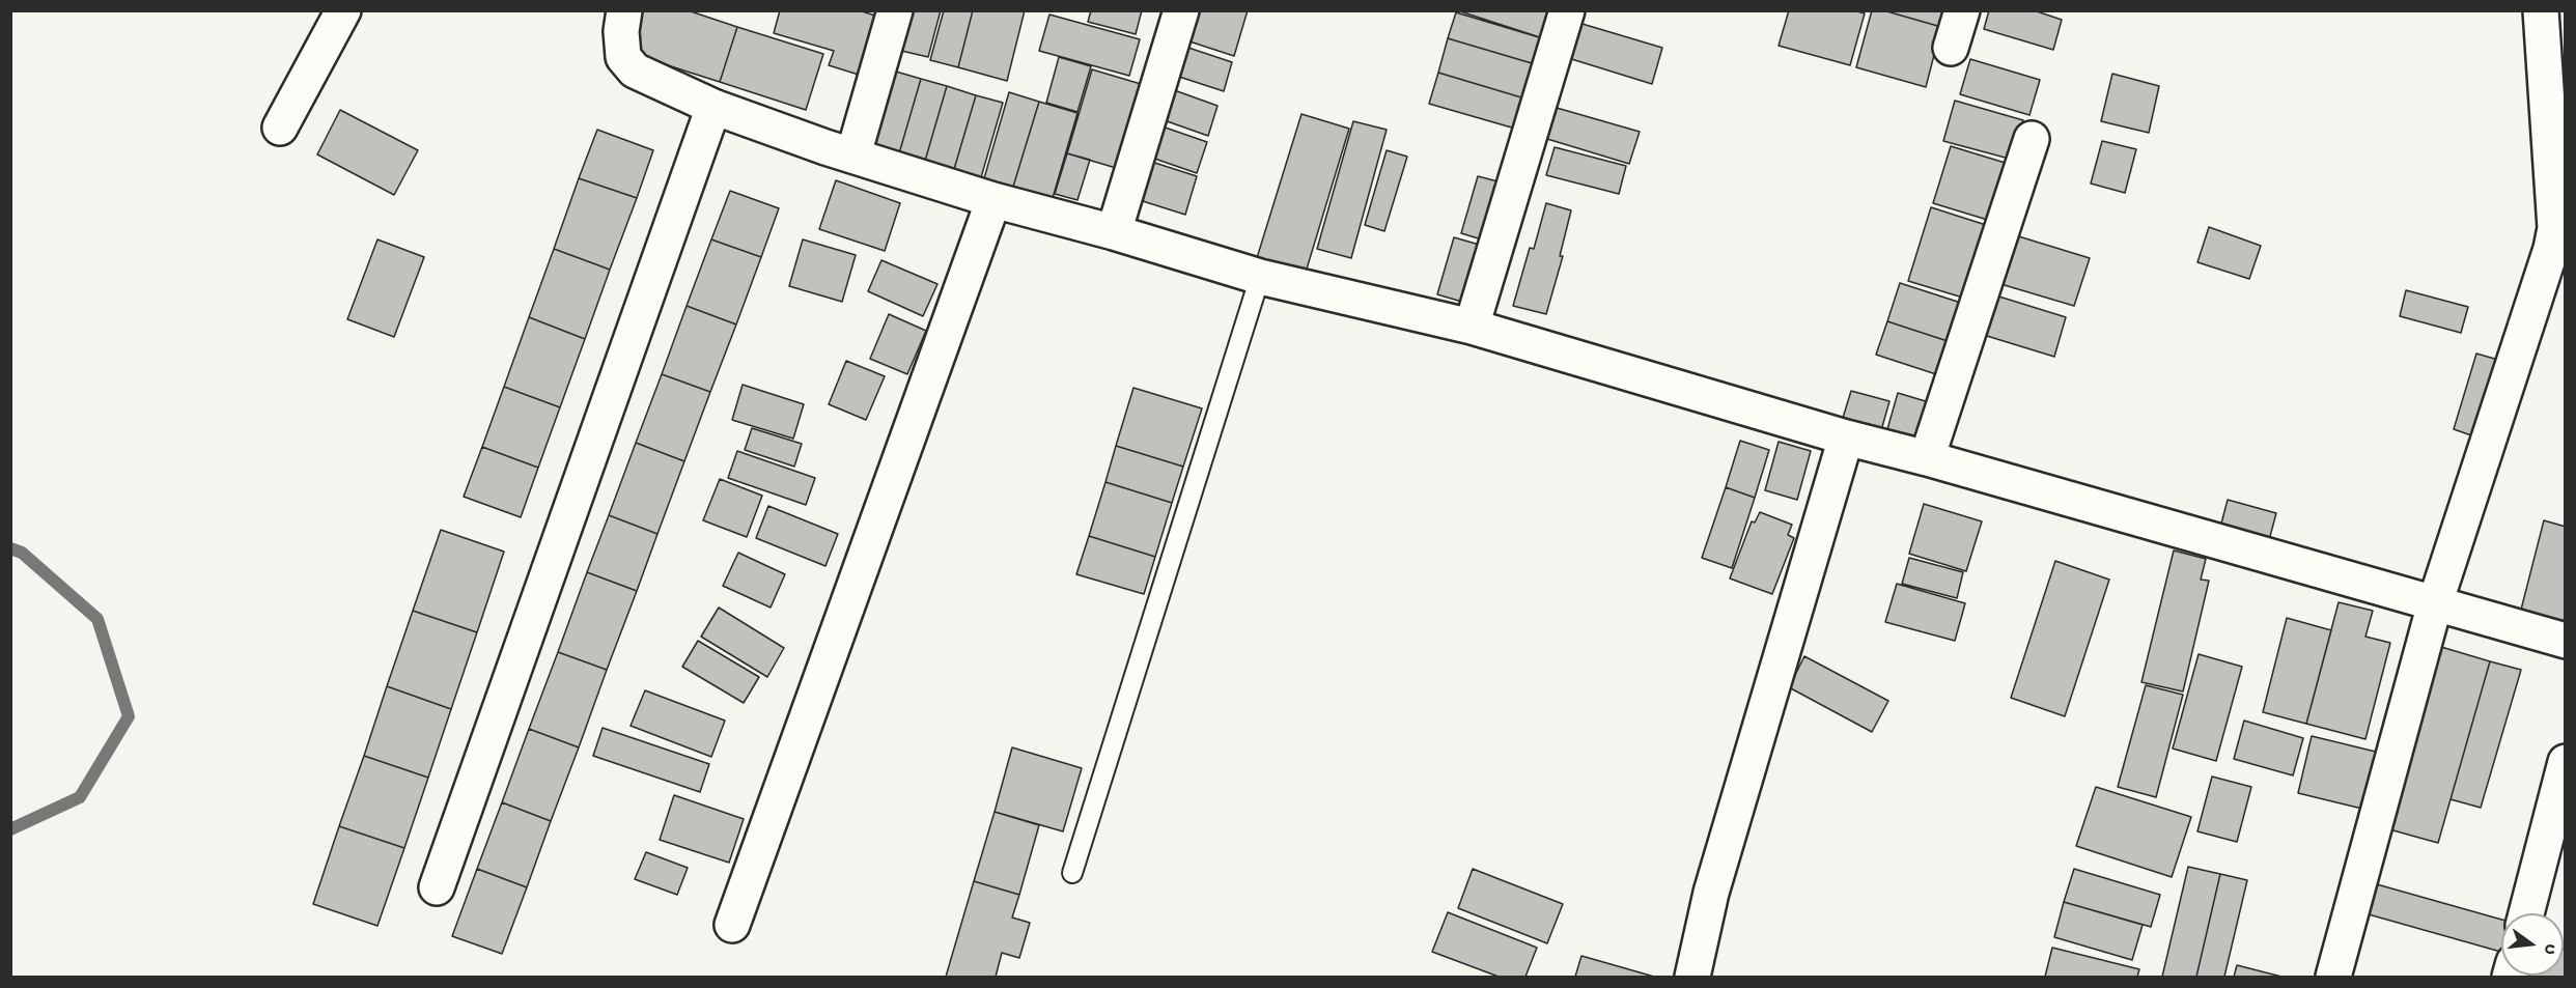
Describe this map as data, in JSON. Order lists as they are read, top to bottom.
{
  "north": "right"
}
